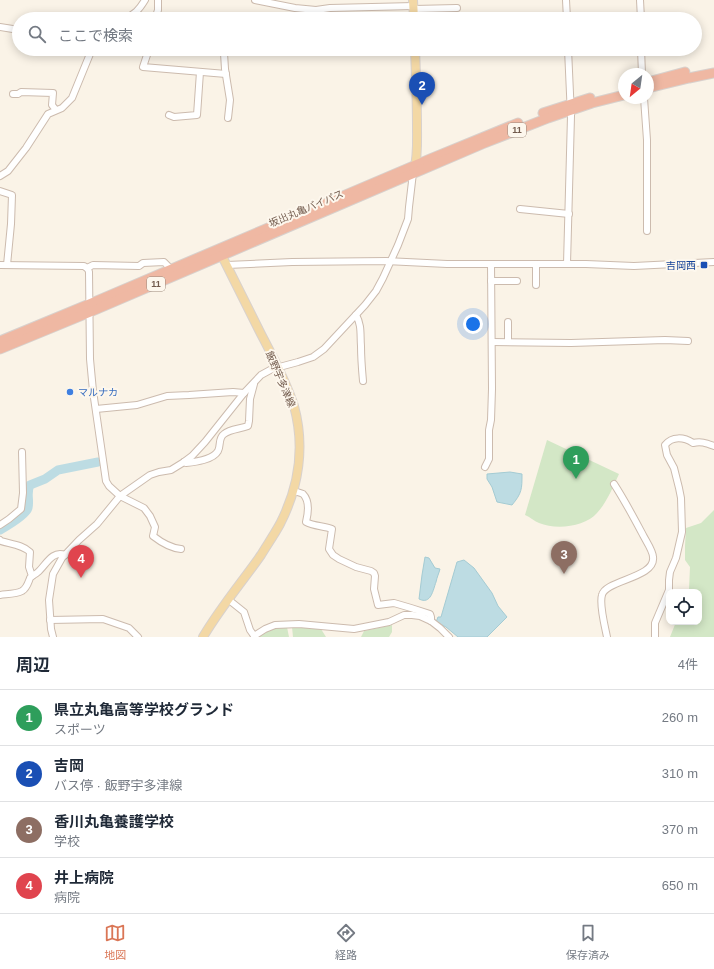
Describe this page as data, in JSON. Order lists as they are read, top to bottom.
{
  "streets": {
    "highway": ["11", "坂出丸亀バイパス"],
    "main road": ["飯野宇多津線"]
  },
  "crossings": [
    ["坂出丸亀バイパス", "飯野宇多津線"]
  ],
  "places": {
    "transit": ["吉岡西"],
    "other": ["マルナカ"]
  },
  "north": "bottom left",
  "page": {
    "search": "ここで検索",
    "pins": [
      "2",
      "1",
      "3",
      "4"
    ],
    "heading": ["周辺", "4件"],
    "list": [
      {
        "mark": "1",
        "name": "県立丸亀高等学校グランド",
        "note": "スポーツ",
        "value": "260 m"
      },
      {
        "mark": "2",
        "name": "吉岡",
        "note": "バス停 · 飯野宇多津線",
        "value": "310 m"
      },
      {
        "mark": "3",
        "name": "香川丸亀養護学校",
        "note": "学校",
        "value": "370 m"
      },
      {
        "mark": "4",
        "name": "井上病院",
        "note": "病院",
        "value": "650 m"
      }
    ],
    "nav": ["地図", "経路", "保存済み"]
  }
}
